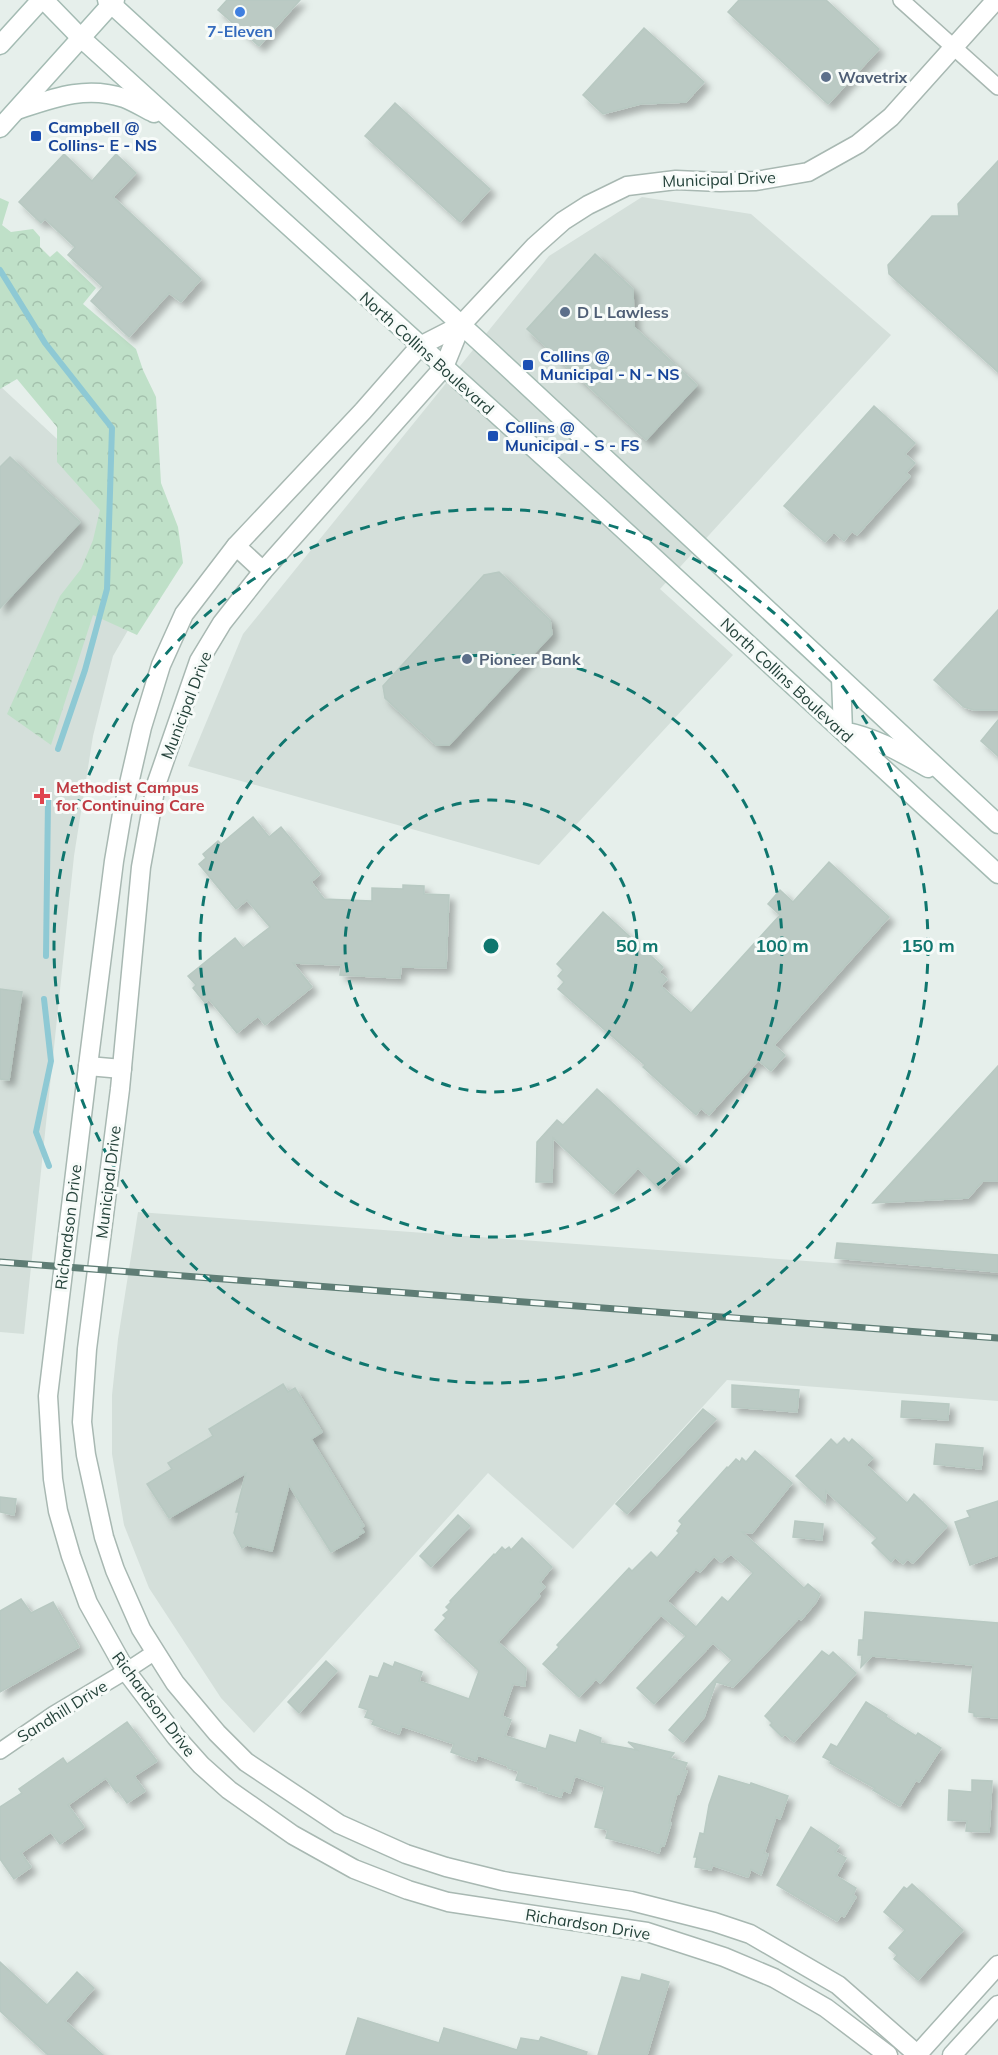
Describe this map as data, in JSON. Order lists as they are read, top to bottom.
{
  "streets": {
    "street": [
      "Municipal Drive",
      "North Collins Boulevard",
      "Richardson Drive",
      "Sandhill Drive"
    ]
  },
  "crossings": [
    ["Municipal Drive", "North Collins Boulevard"],
    ["Municipal Drive", "Richardson Drive"],
    ["Richardson Drive", "Sandhill Drive"]
  ],
  "places": {
    "other": [
      "7-Eleven",
      "Wavetrix",
      "D L Lawless",
      "Pioneer Bank"
    ],
    "transit": ["Campbell @ Collins- E - NS", "Collins @ Municipal - N - NS", "Collins @ Municipal - S - FS"],
    "health": ["Methodist Campus for Continuing Care"]
  },
  "rings": ["50 m", "100 m", "150 m"]
}
